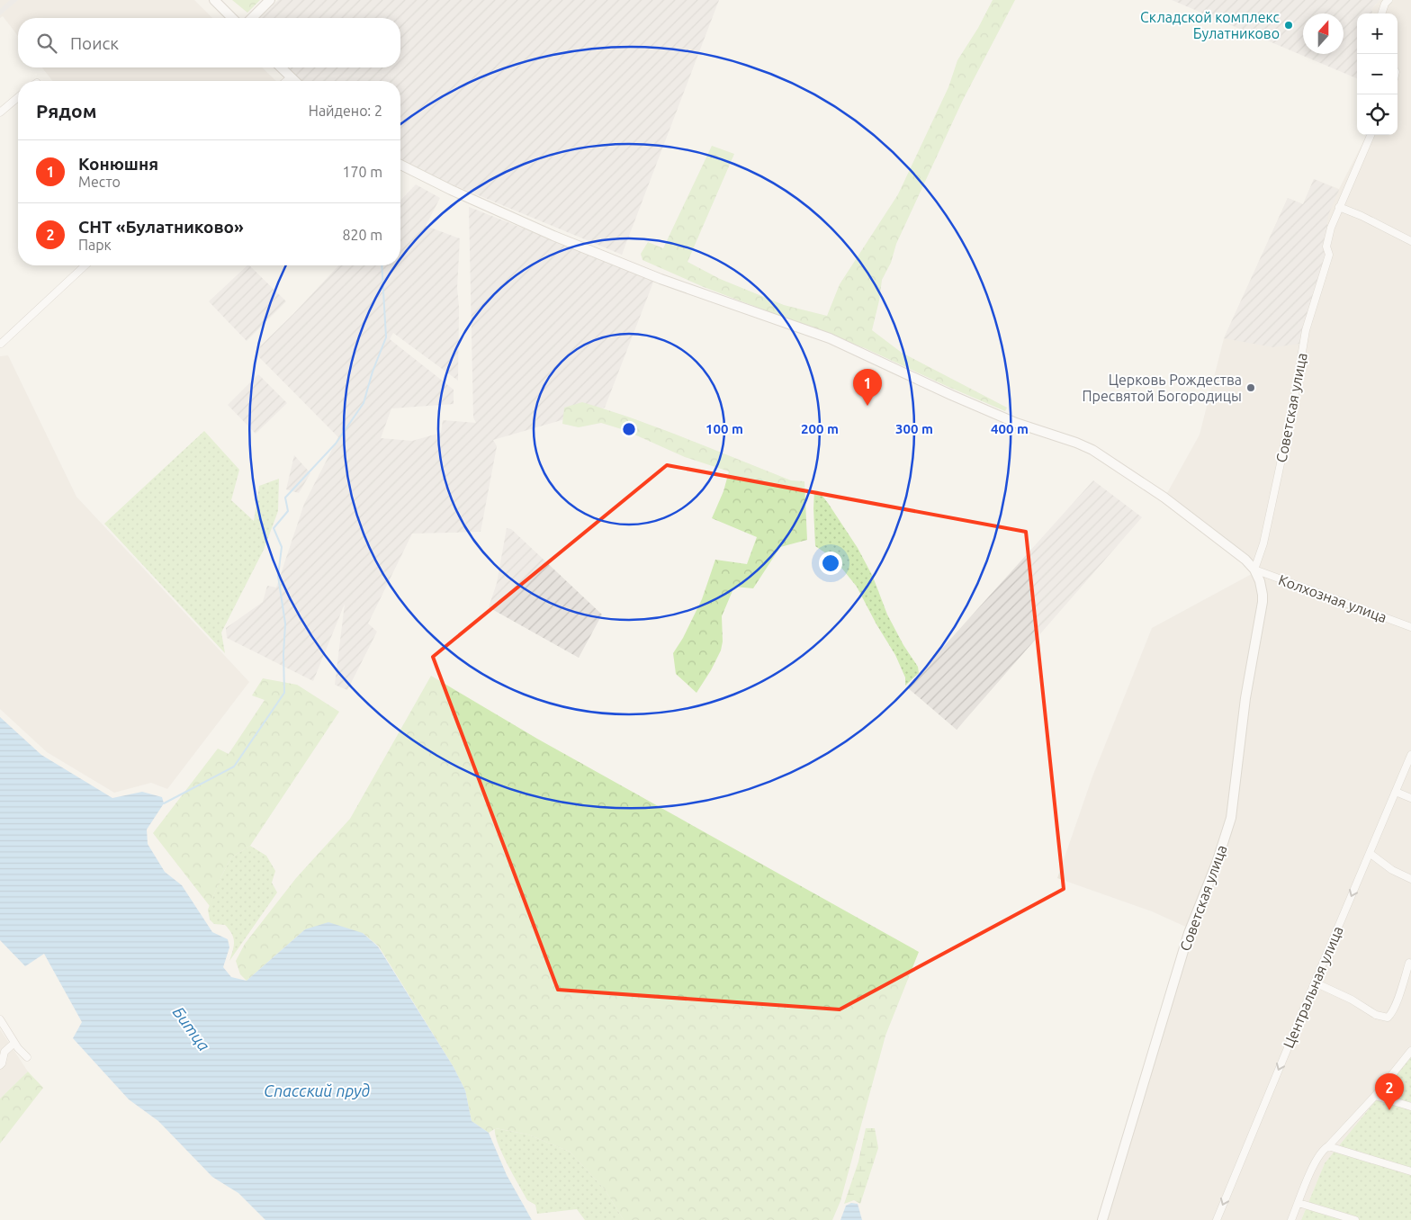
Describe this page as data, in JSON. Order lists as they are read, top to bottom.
{
  "streets": {
    "street": ["Советская улица", "Колхозная улица", "Центральная улица"]
  },
  "crossings": [
    ["Советская улица", "Колхозная улица"]
  ],
  "one_way": ["Центральная улица"],
  "water": ["Битца", "Спасский пруд"],
  "places": ["Складской комплекс Булатниково", "Церковь Рождества Пресвятой Богородицы"],
  "north": "top",
  "page": {
    "map_buttons": ["+", "−"],
    "search": "Поиск",
    "heading": ["Рядом", "Найдено: 2"],
    "list": [
      {
        "mark": "1",
        "name": "Конюшня",
        "note": "Место",
        "value": "170 m"
      },
      {
        "mark": "2",
        "name": "СНТ «Булатниково»",
        "note": "Парк",
        "value": "820 m"
      }
    ],
    "pins": ["1", "2"]
  },
  "rings": [
    "100 m",
    "200 m",
    "300 m",
    "400 m"
  ]
}
